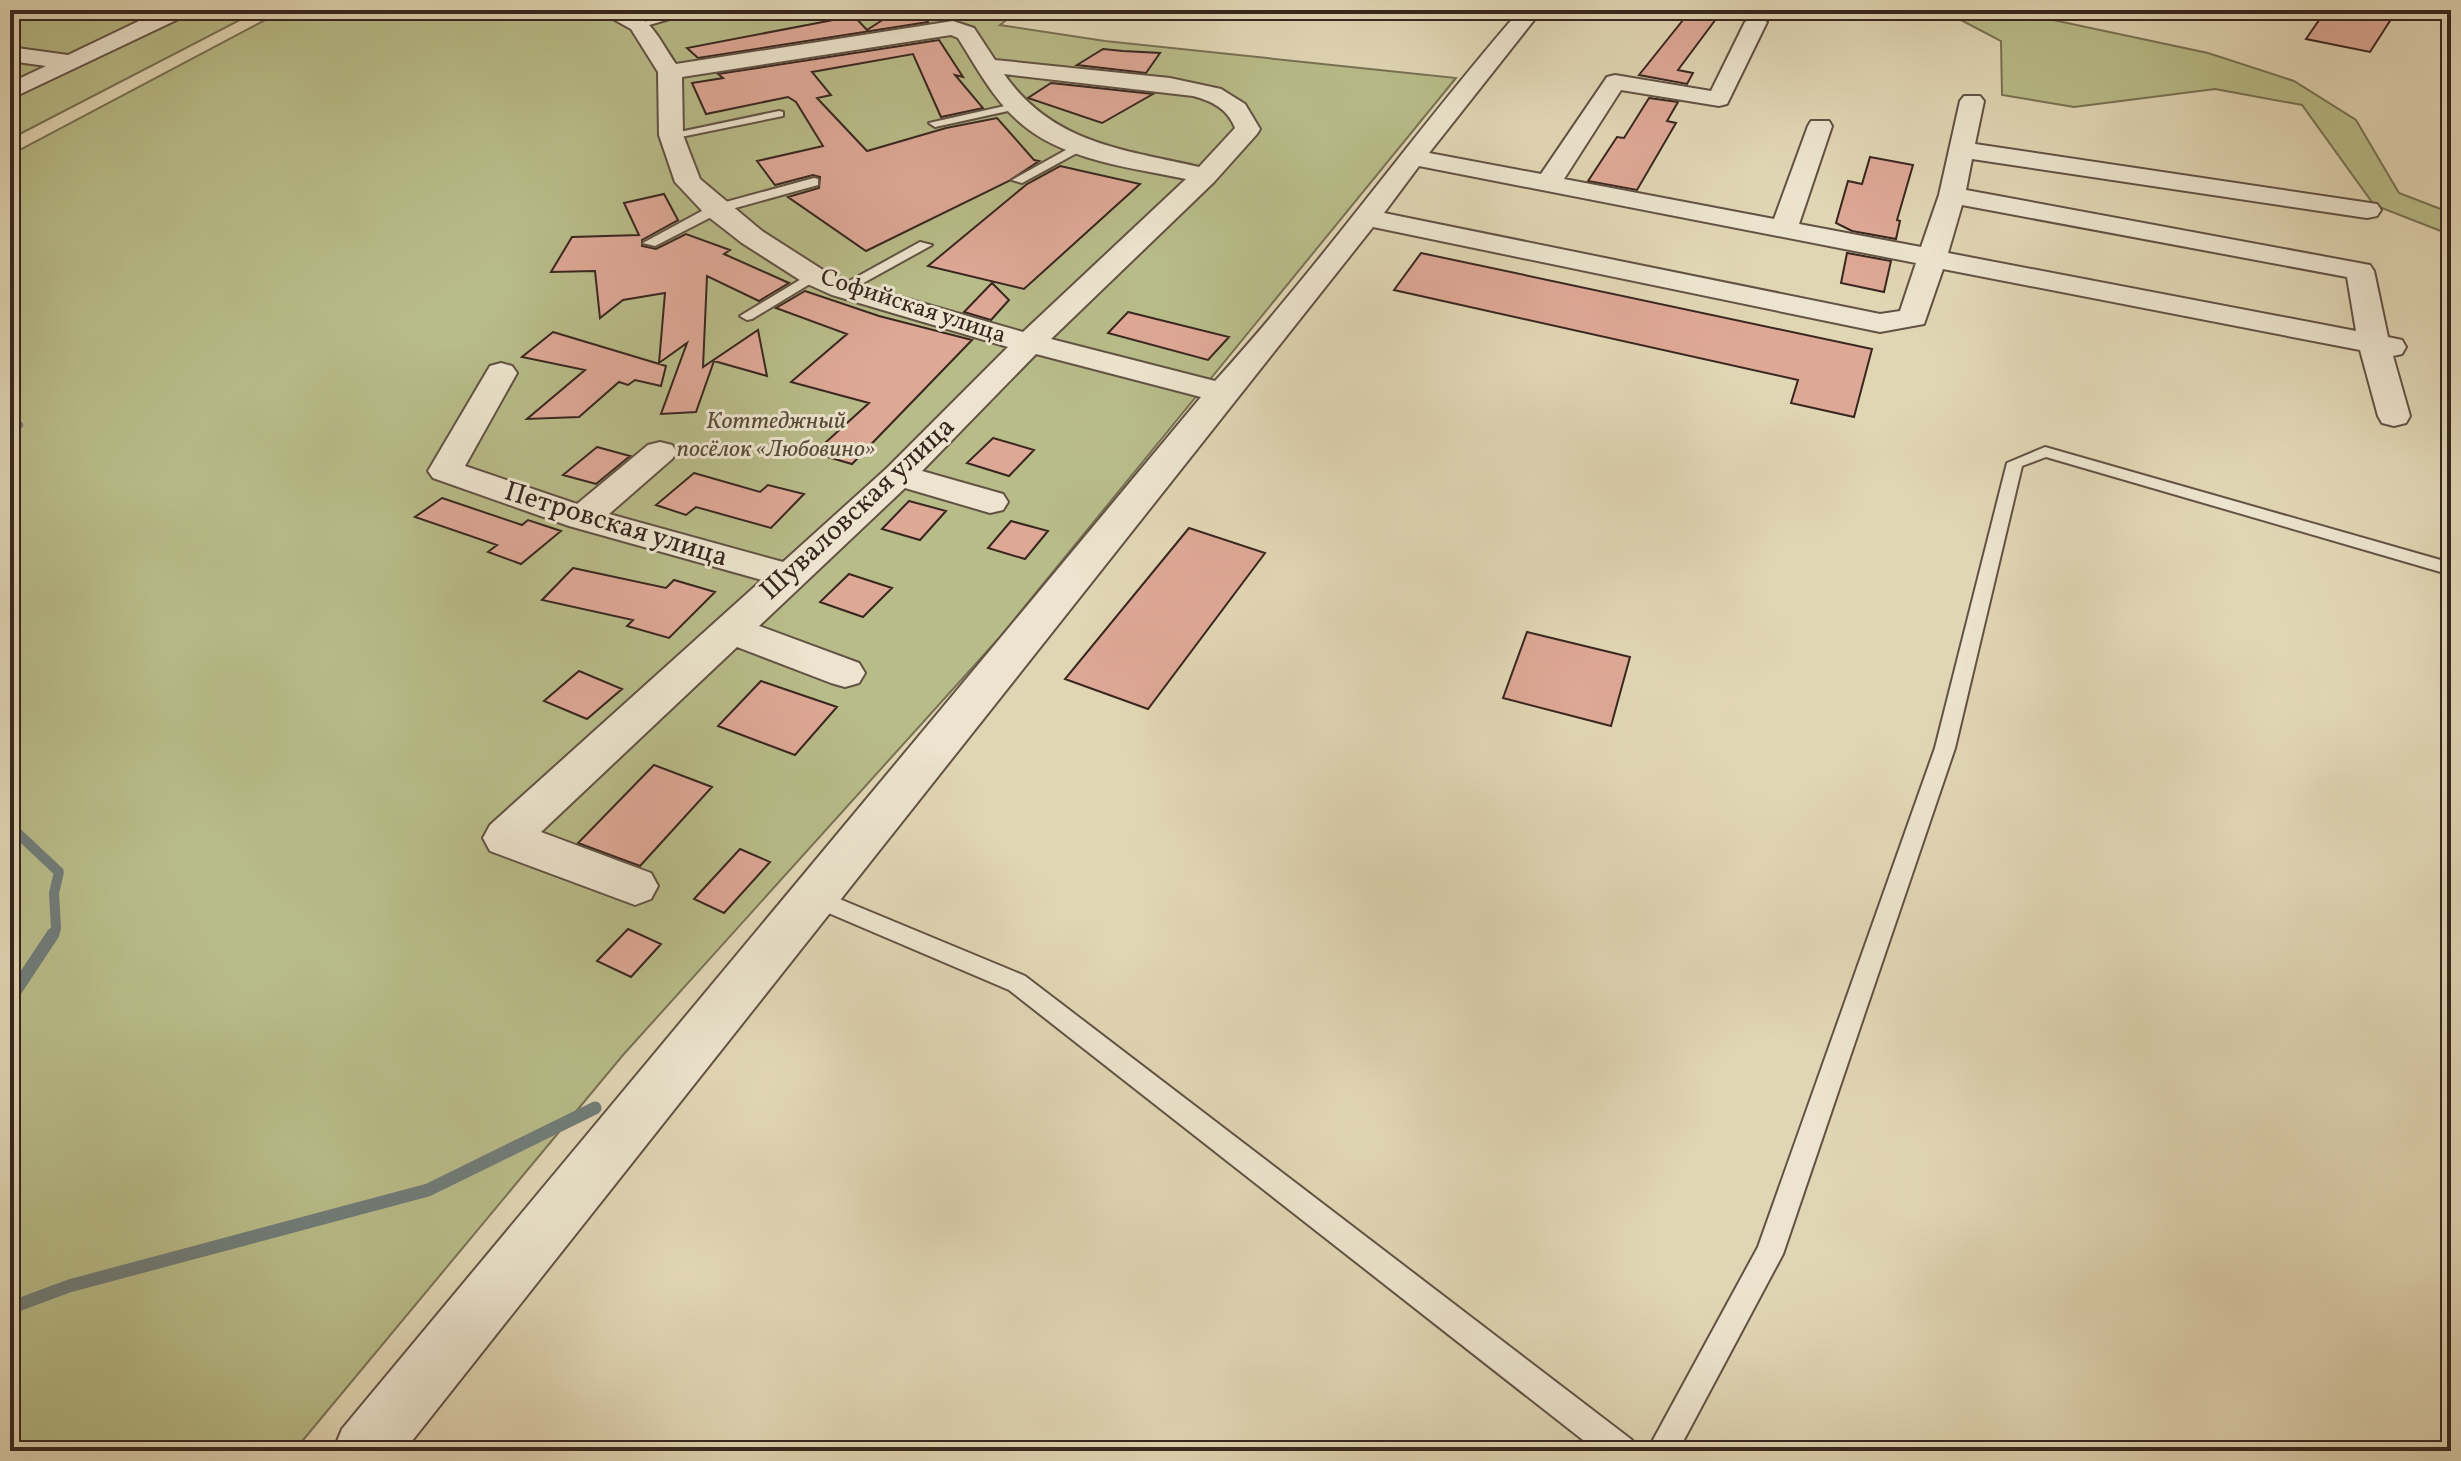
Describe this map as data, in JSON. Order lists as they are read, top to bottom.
{
  "streets": {
    "street": ["Софийская улица", "Шуваловская улица", "Петровская улица"]
  },
  "crossings": [
    ["Софийская улица", "Шуваловская улица"],
    ["Шуваловская улица", "Петровская улица"]
  ],
  "parks": ["Коттеджный посёлок «Любовино»"]
}
